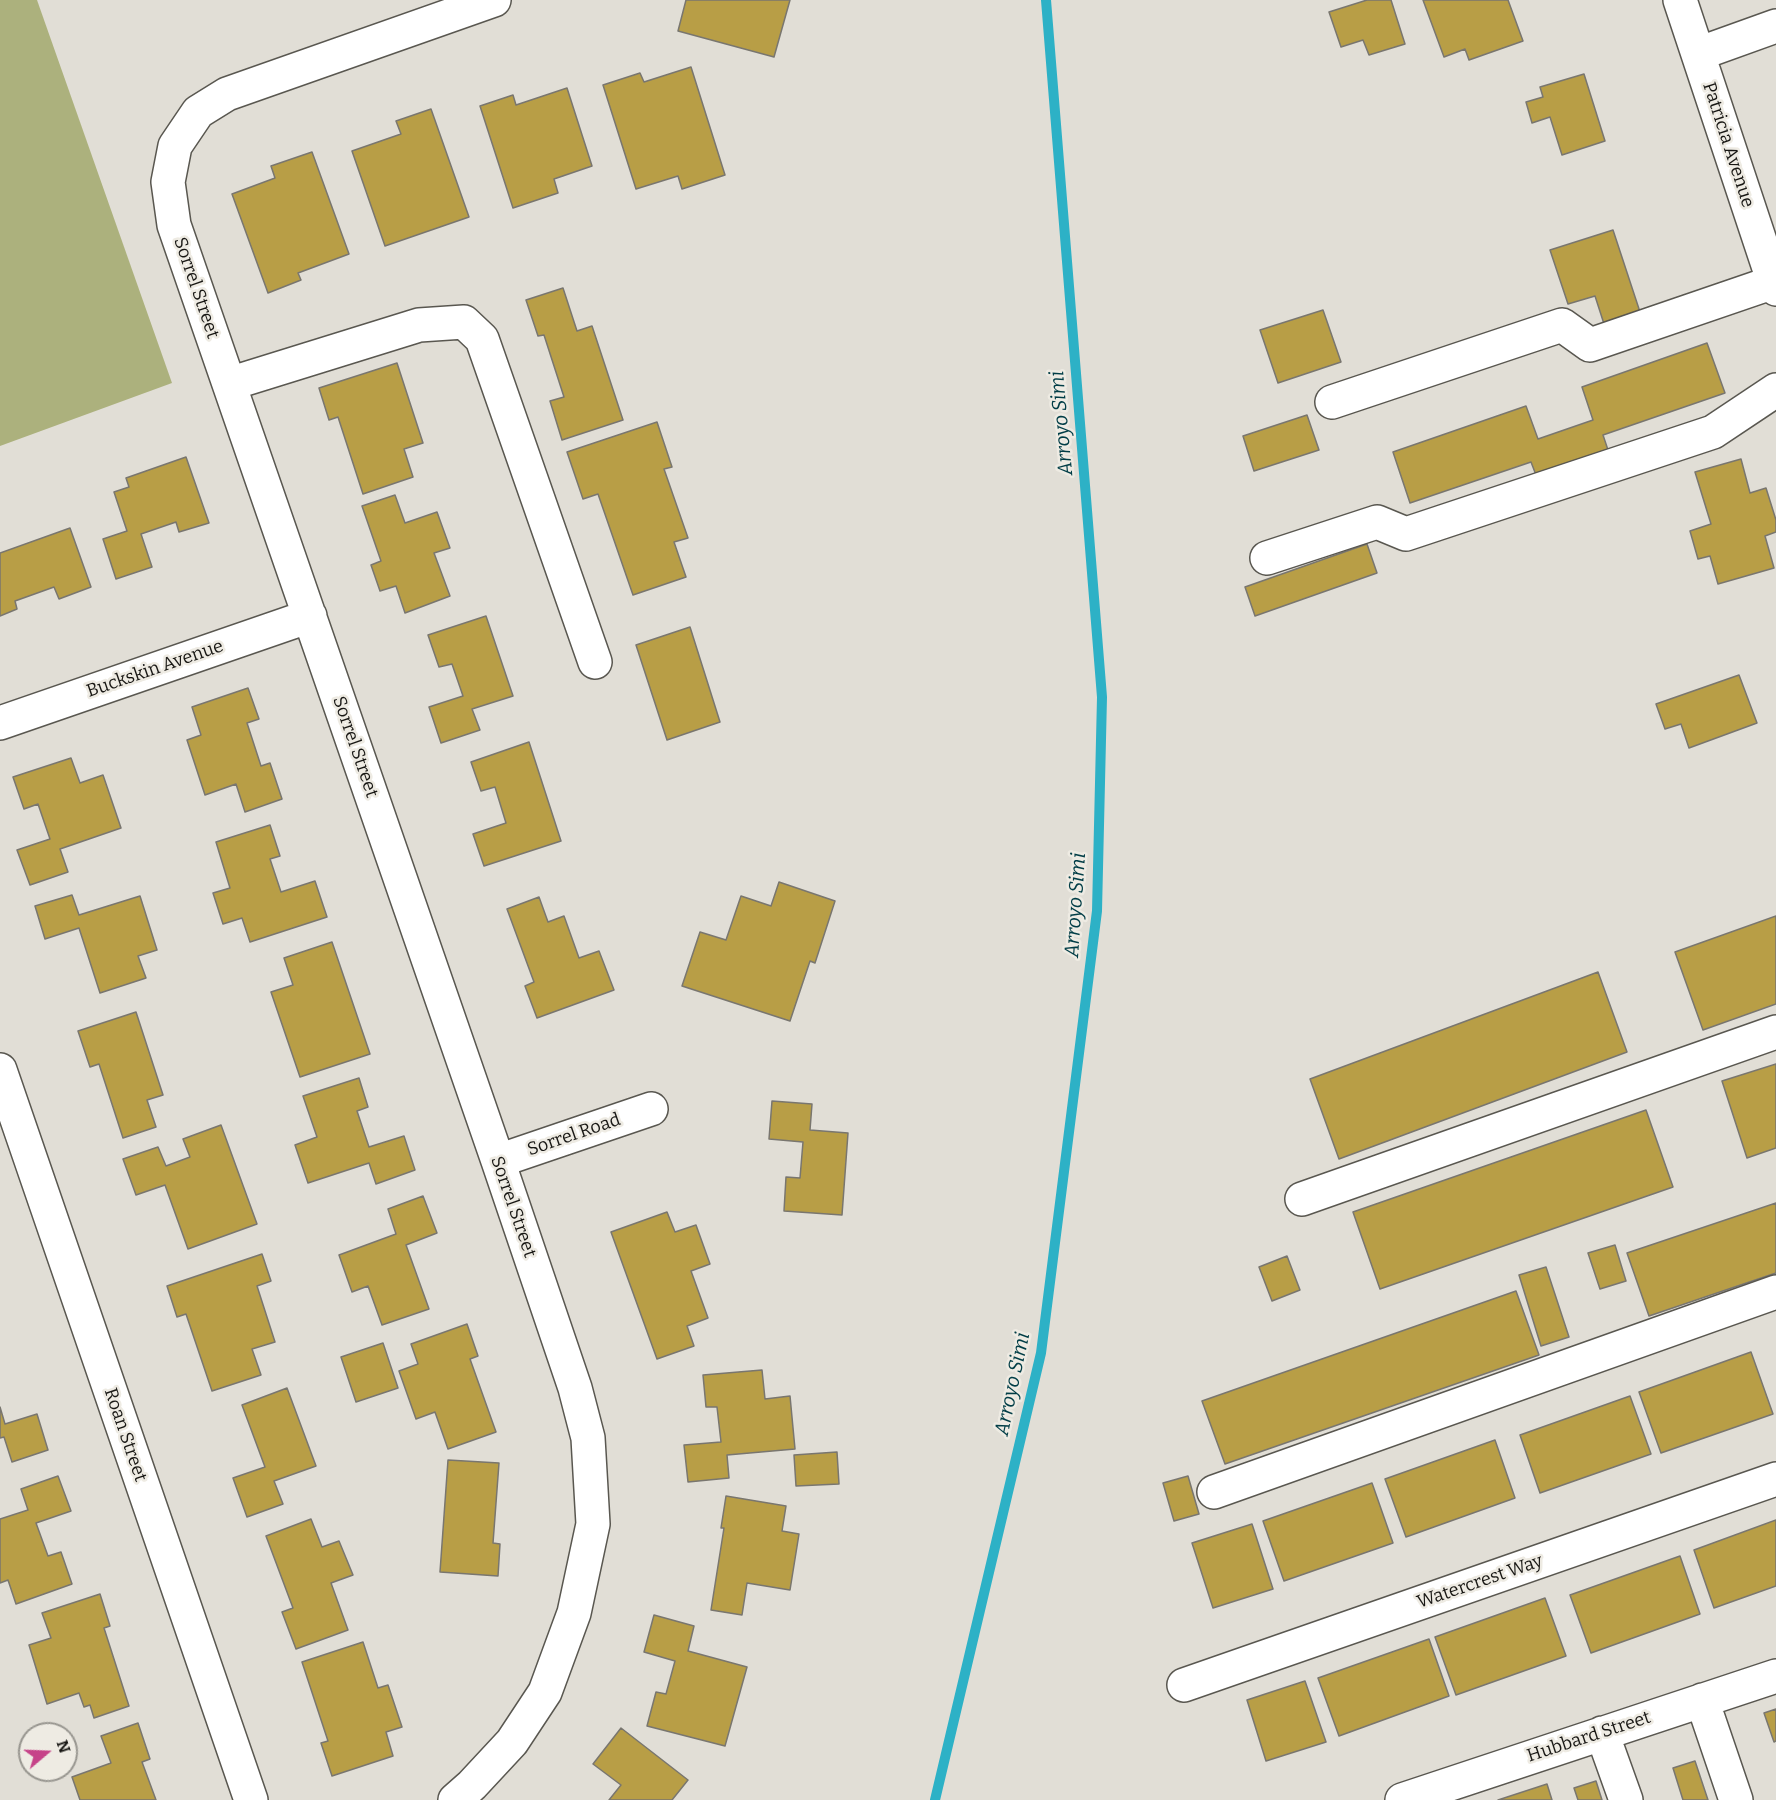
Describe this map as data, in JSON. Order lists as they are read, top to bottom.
{
  "streets": {
    "street": [
      "Patricia Avenue",
      "Sorrel Street",
      "Buckskin Avenue",
      "Sorrel Road",
      "Roan Street",
      "Watercrest Way",
      "Hubbard Street"
    ]
  },
  "crossings": [
    ["Sorrel Street", "Buckskin Avenue"],
    ["Sorrel Street", "Sorrel Road"]
  ],
  "water": ["Arroyo Simi"],
  "north": "right"
}
